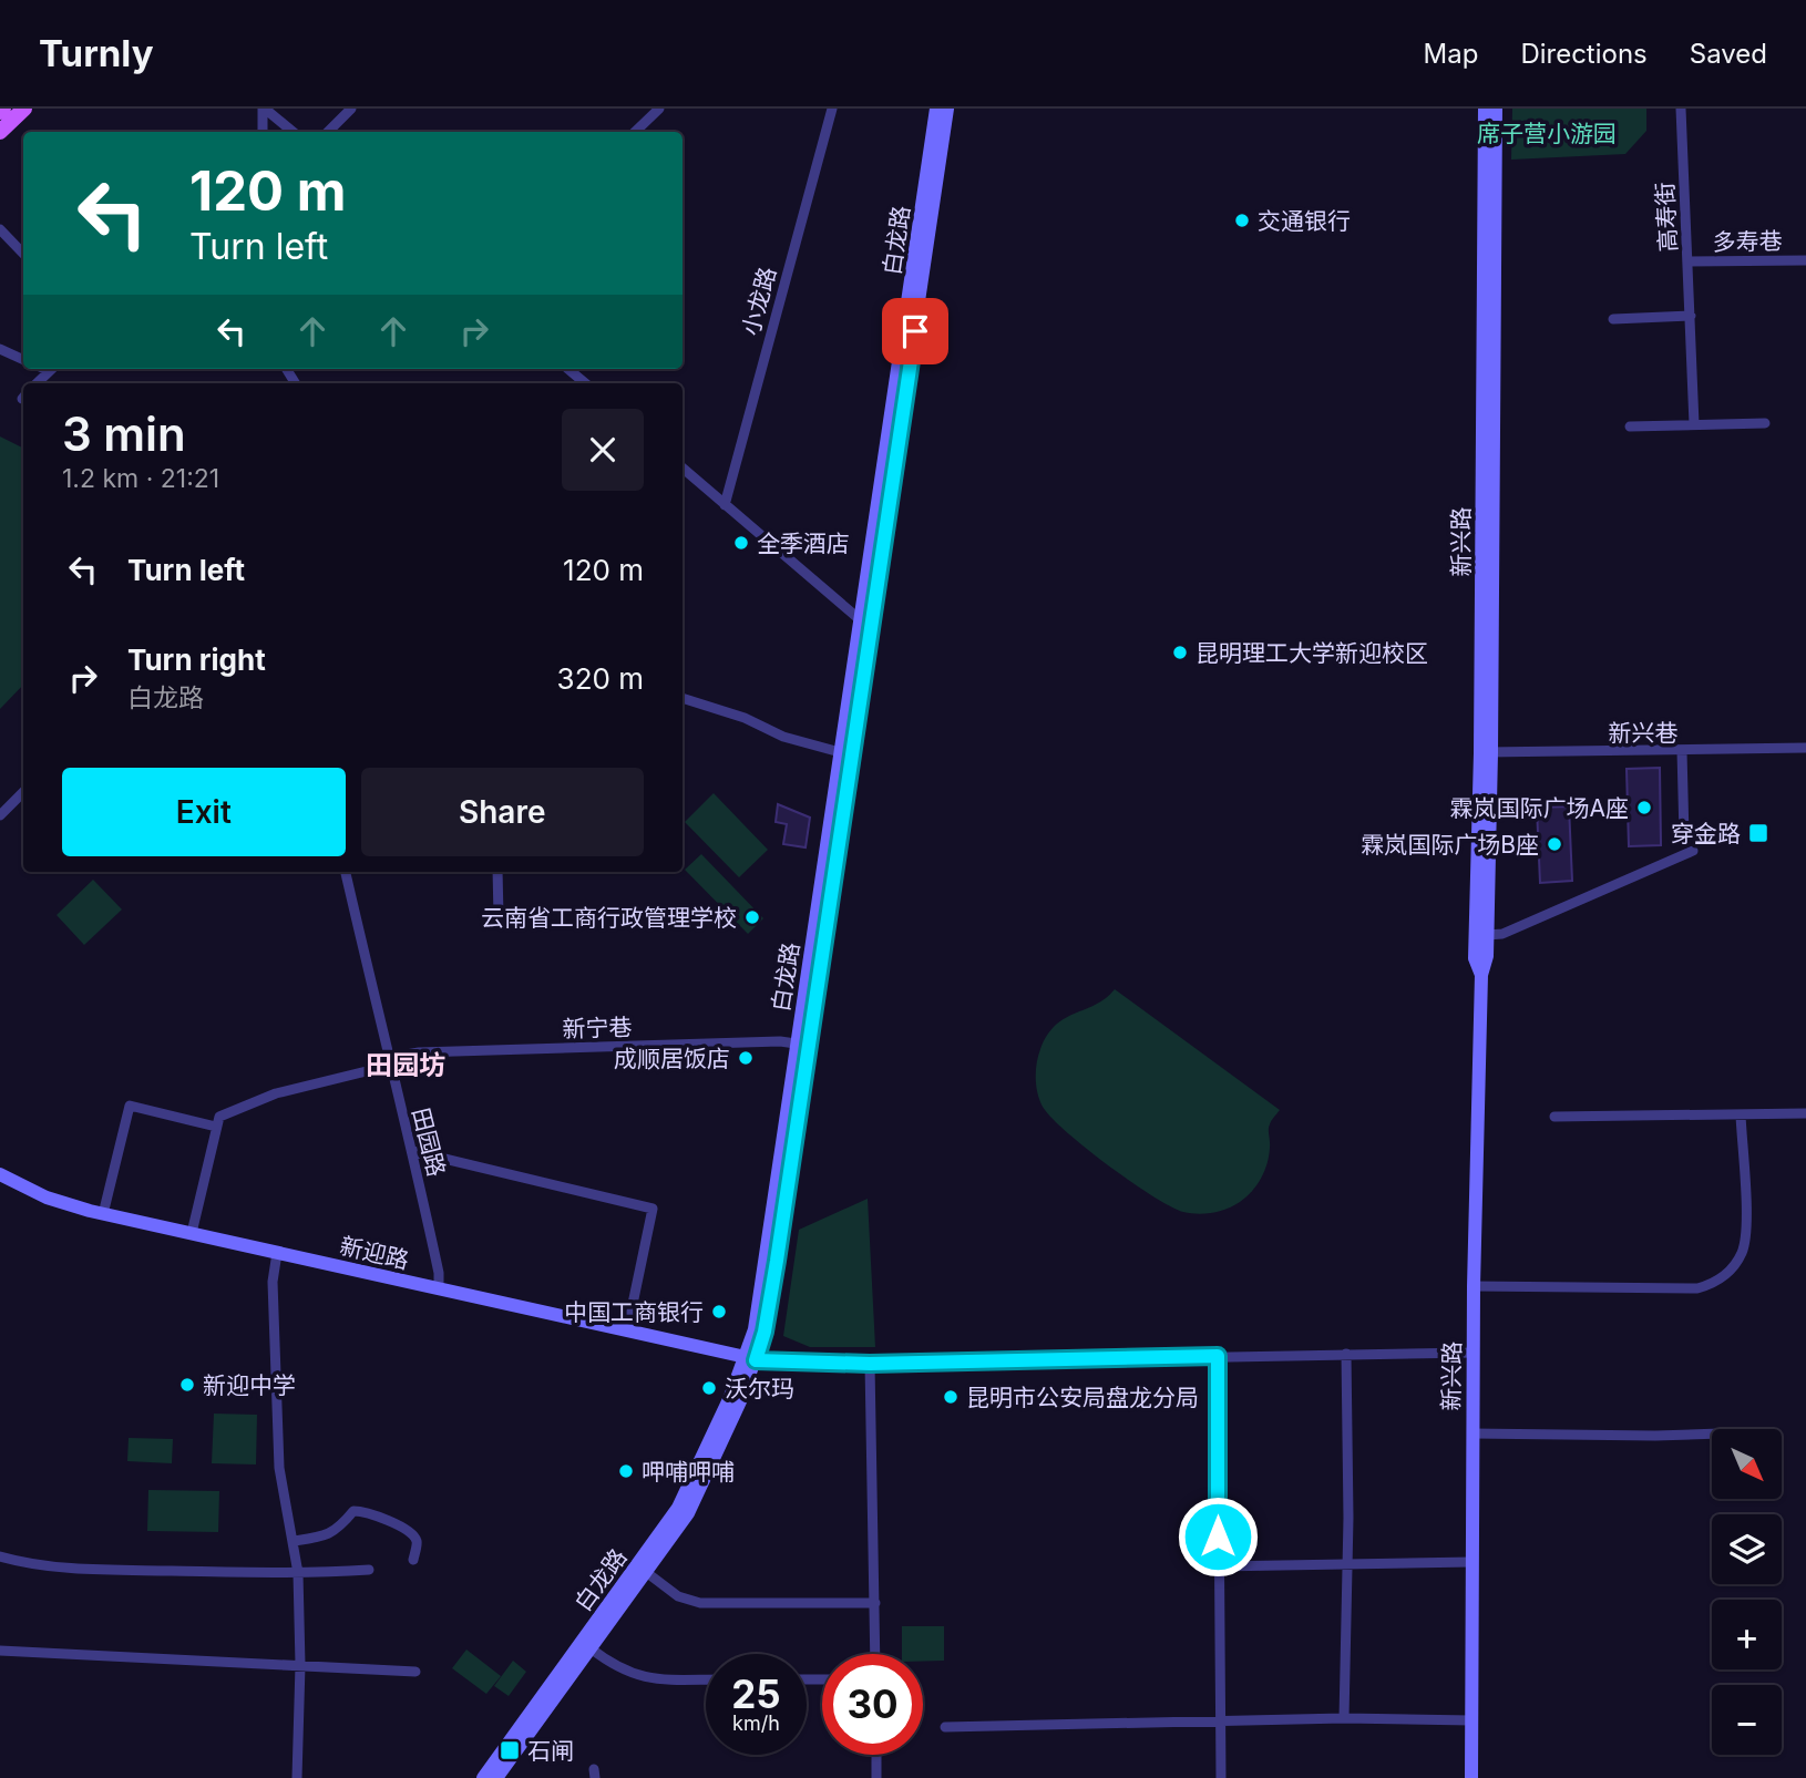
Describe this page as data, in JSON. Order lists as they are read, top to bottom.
{
  "streets": {
    "street": [
      "高寿街",
      "白龙路",
      "多寿巷",
      "小龙路",
      "新兴路",
      "新兴巷",
      "新宁巷",
      "田园路",
      "新迎路"
    ]
  },
  "crossings": [
    ["高寿街", "多寿巷"],
    ["白龙路", "新宁巷"],
    ["白龙路", "新迎路"],
    ["新兴路", "新兴巷"],
    ["新宁巷", "田园路"],
    ["田园路", "新迎路"]
  ],
  "districts": ["田园坊"],
  "parks": ["席子营小游园"],
  "places": {
    "other": [
      "交通银行",
      "全季酒店",
      "昆明理工大学新迎校区",
      "霖岚国际广场A座",
      "霖岚国际广场B座",
      "云南省工商行政管理学校",
      "成顺居饭店",
      "中国工商银行",
      "新迎中学",
      "沃尔玛",
      "昆明市公安局盘龙分局",
      "呷哺呷哺"
    ],
    "transit": ["穿金路", "石闸"]
  },
  "north": "bottom right",
  "page": {
    "header": "Turnly",
    "nav": ["Map", "Directions", "Saved"],
    "turn": ["120 m", "Turn left"],
    "heading": ["3 min", "1.2 km · 21:21"],
    "list": [
      {
        "name": "Turn left",
        "value": "120 m"
      },
      {
        "name": "Turn right",
        "note": "白龙路",
        "value": "320 m"
      }
    ],
    "buttons": ["Exit", "Share"],
    "map_buttons": ["+", "−"],
    "speed": "25 km/h",
    "limit": "30"
  }
}
